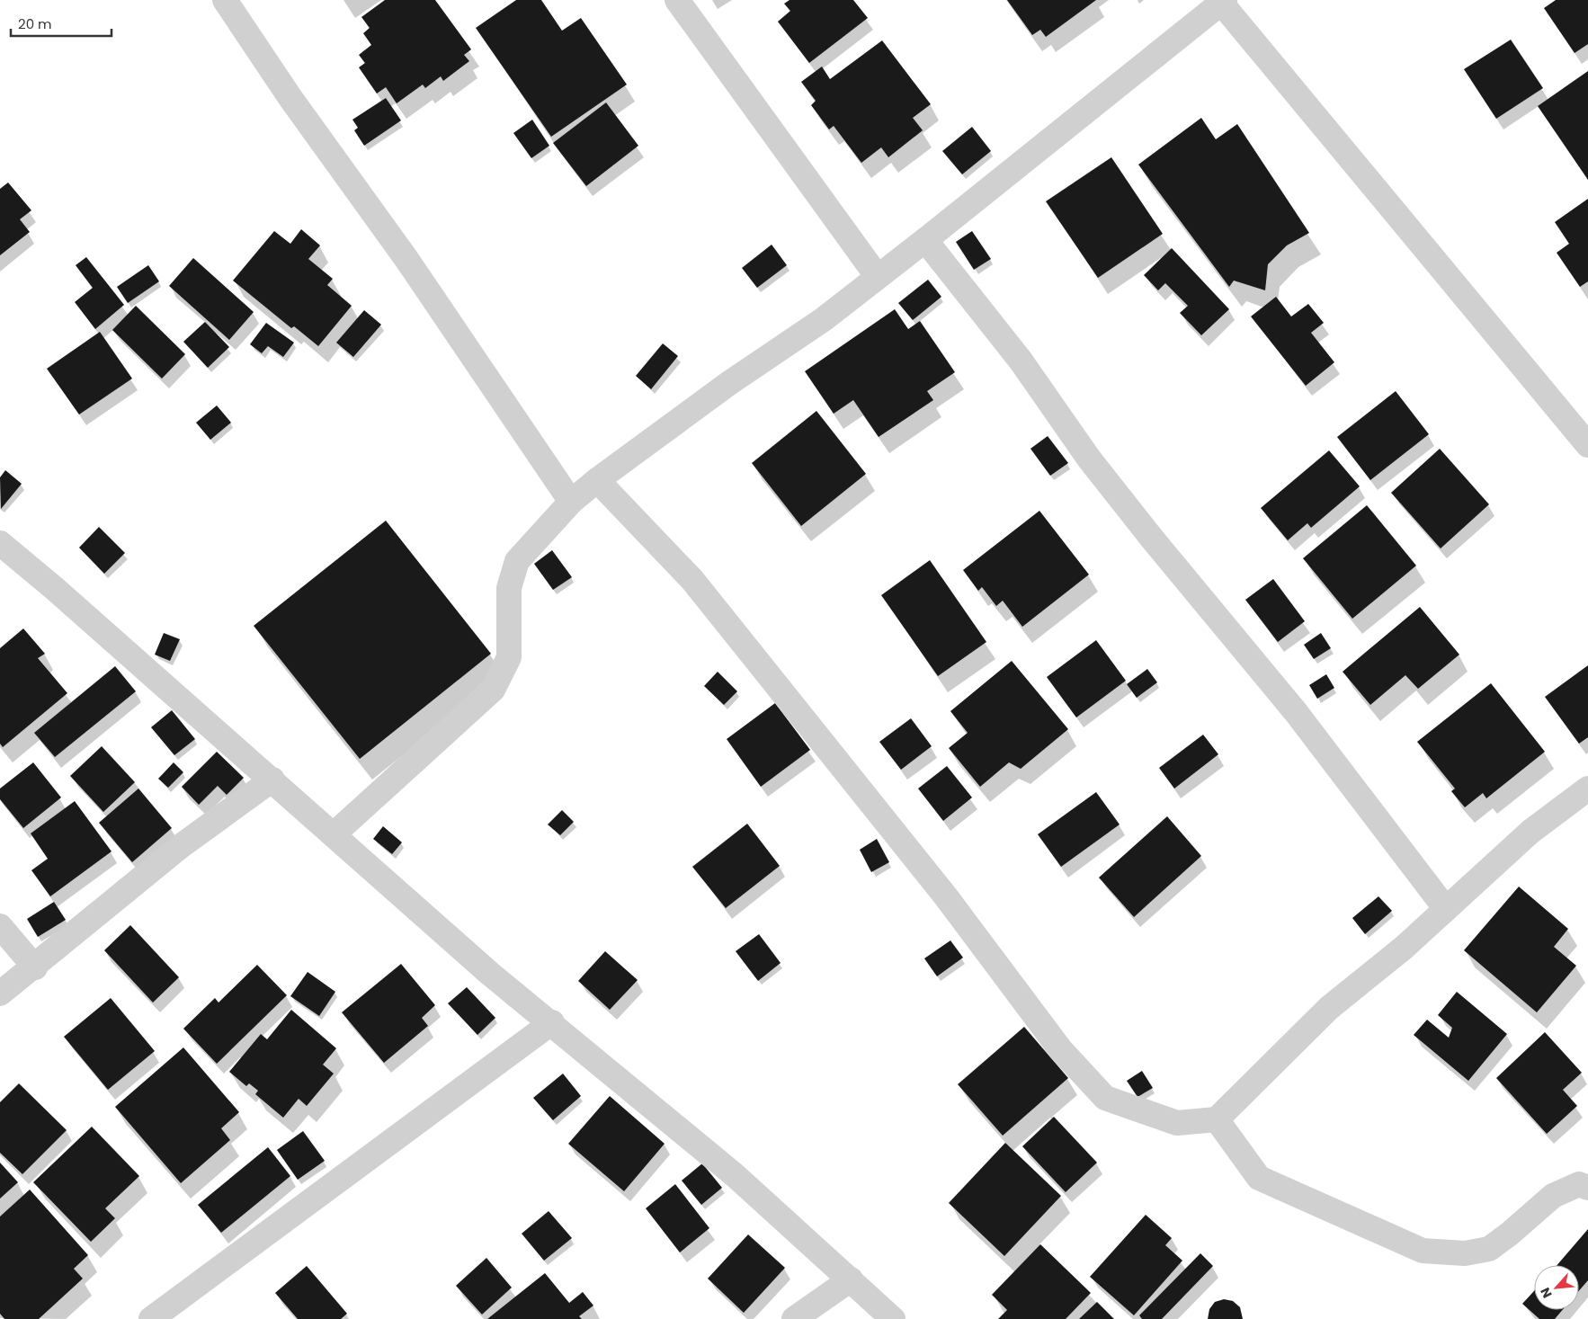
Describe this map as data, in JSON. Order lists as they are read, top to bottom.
{
  "scale_bar": "20 m",
  "north": "bottom left"
}
